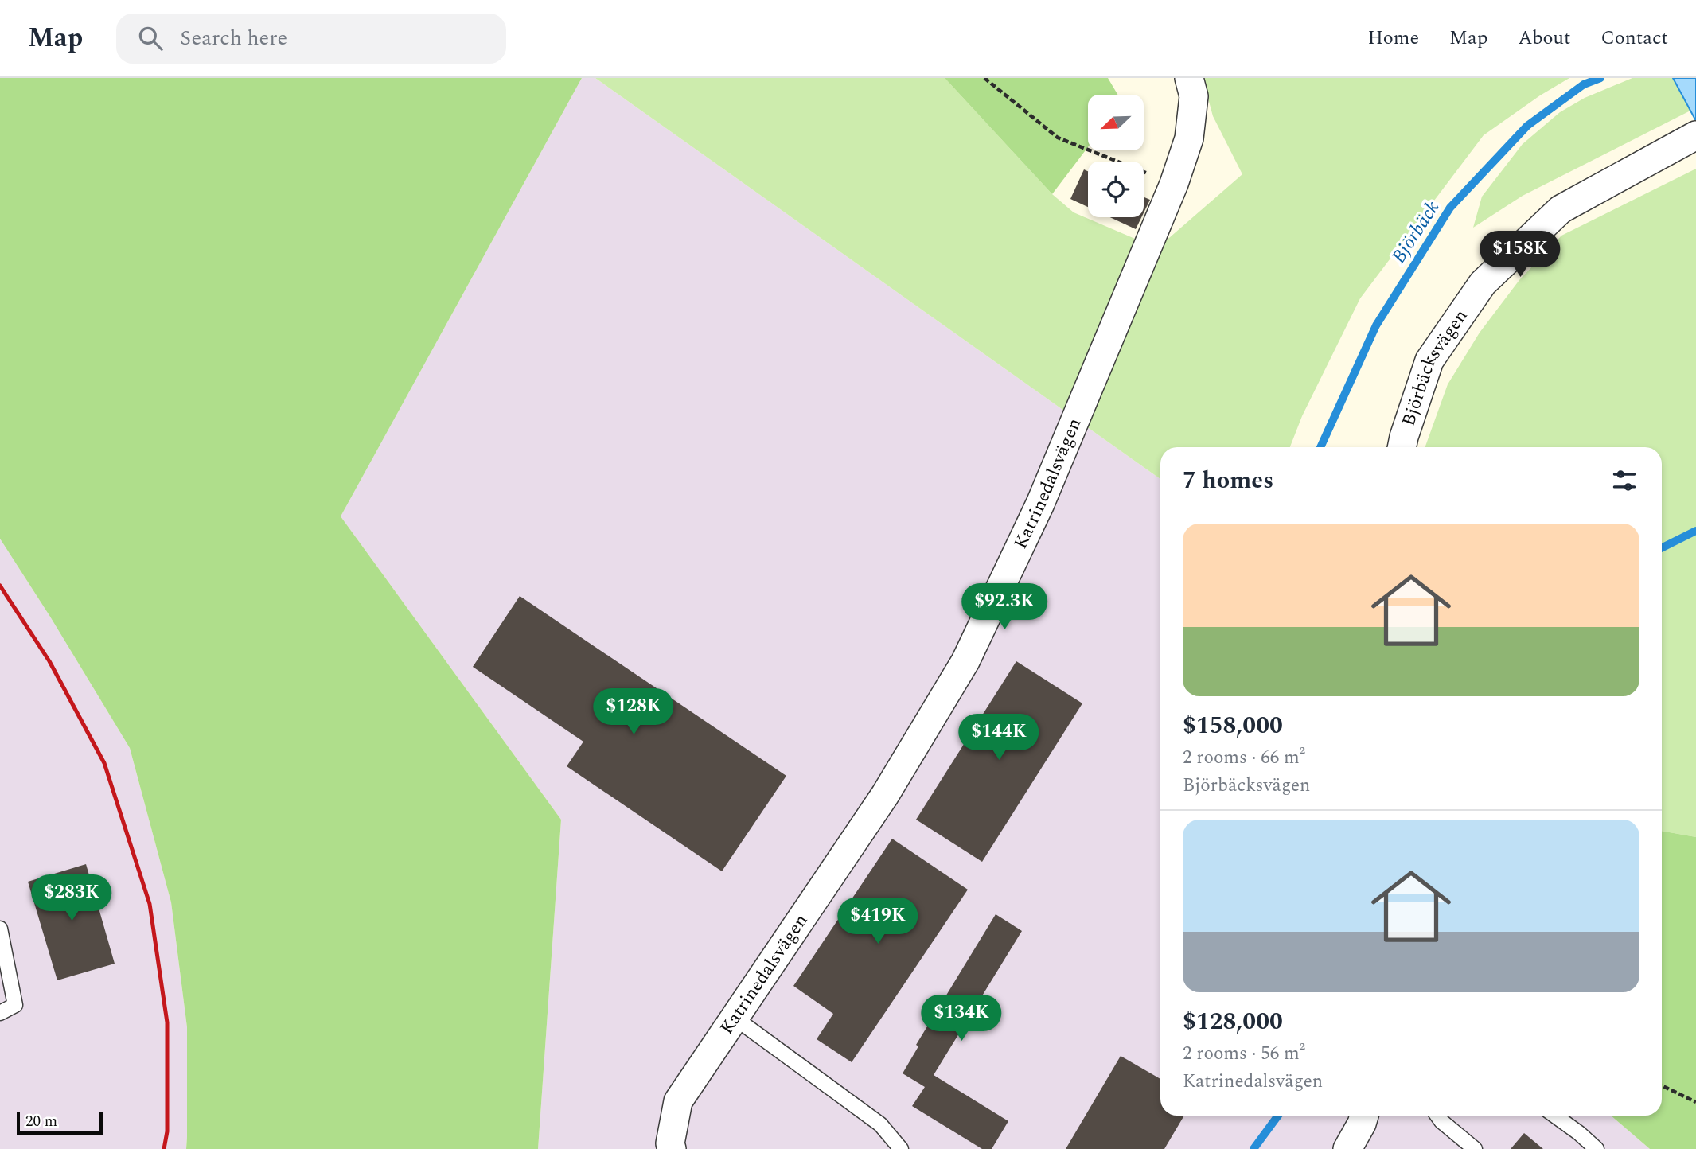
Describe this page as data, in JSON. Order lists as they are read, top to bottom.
{
  "streets": {
    "street": ["Björbäcksvägen", "Katrinedalsvägen"]
  },
  "water": ["Björbäck"],
  "scale_bar": "20 m",
  "north": "bottom left",
  "page": {
    "header": "Map",
    "search": "Search here",
    "nav": [
      "Home",
      "Map",
      "About",
      "Contact"
    ],
    "price": [
      "$158K",
      "$92.3K",
      "$128K",
      "$144K",
      "$283K",
      "$419K",
      "$134K"
    ],
    "heading": "7 homes",
    "list": [
      {
        "name": "$158,000",
        "note": "2 rooms · 66 m² · Björbäcksvägen"
      },
      {
        "name": "$128,000",
        "note": "2 rooms · 56 m² · Katrinedalsvägen"
      }
    ],
    "scale": "20 m"
  }
}
